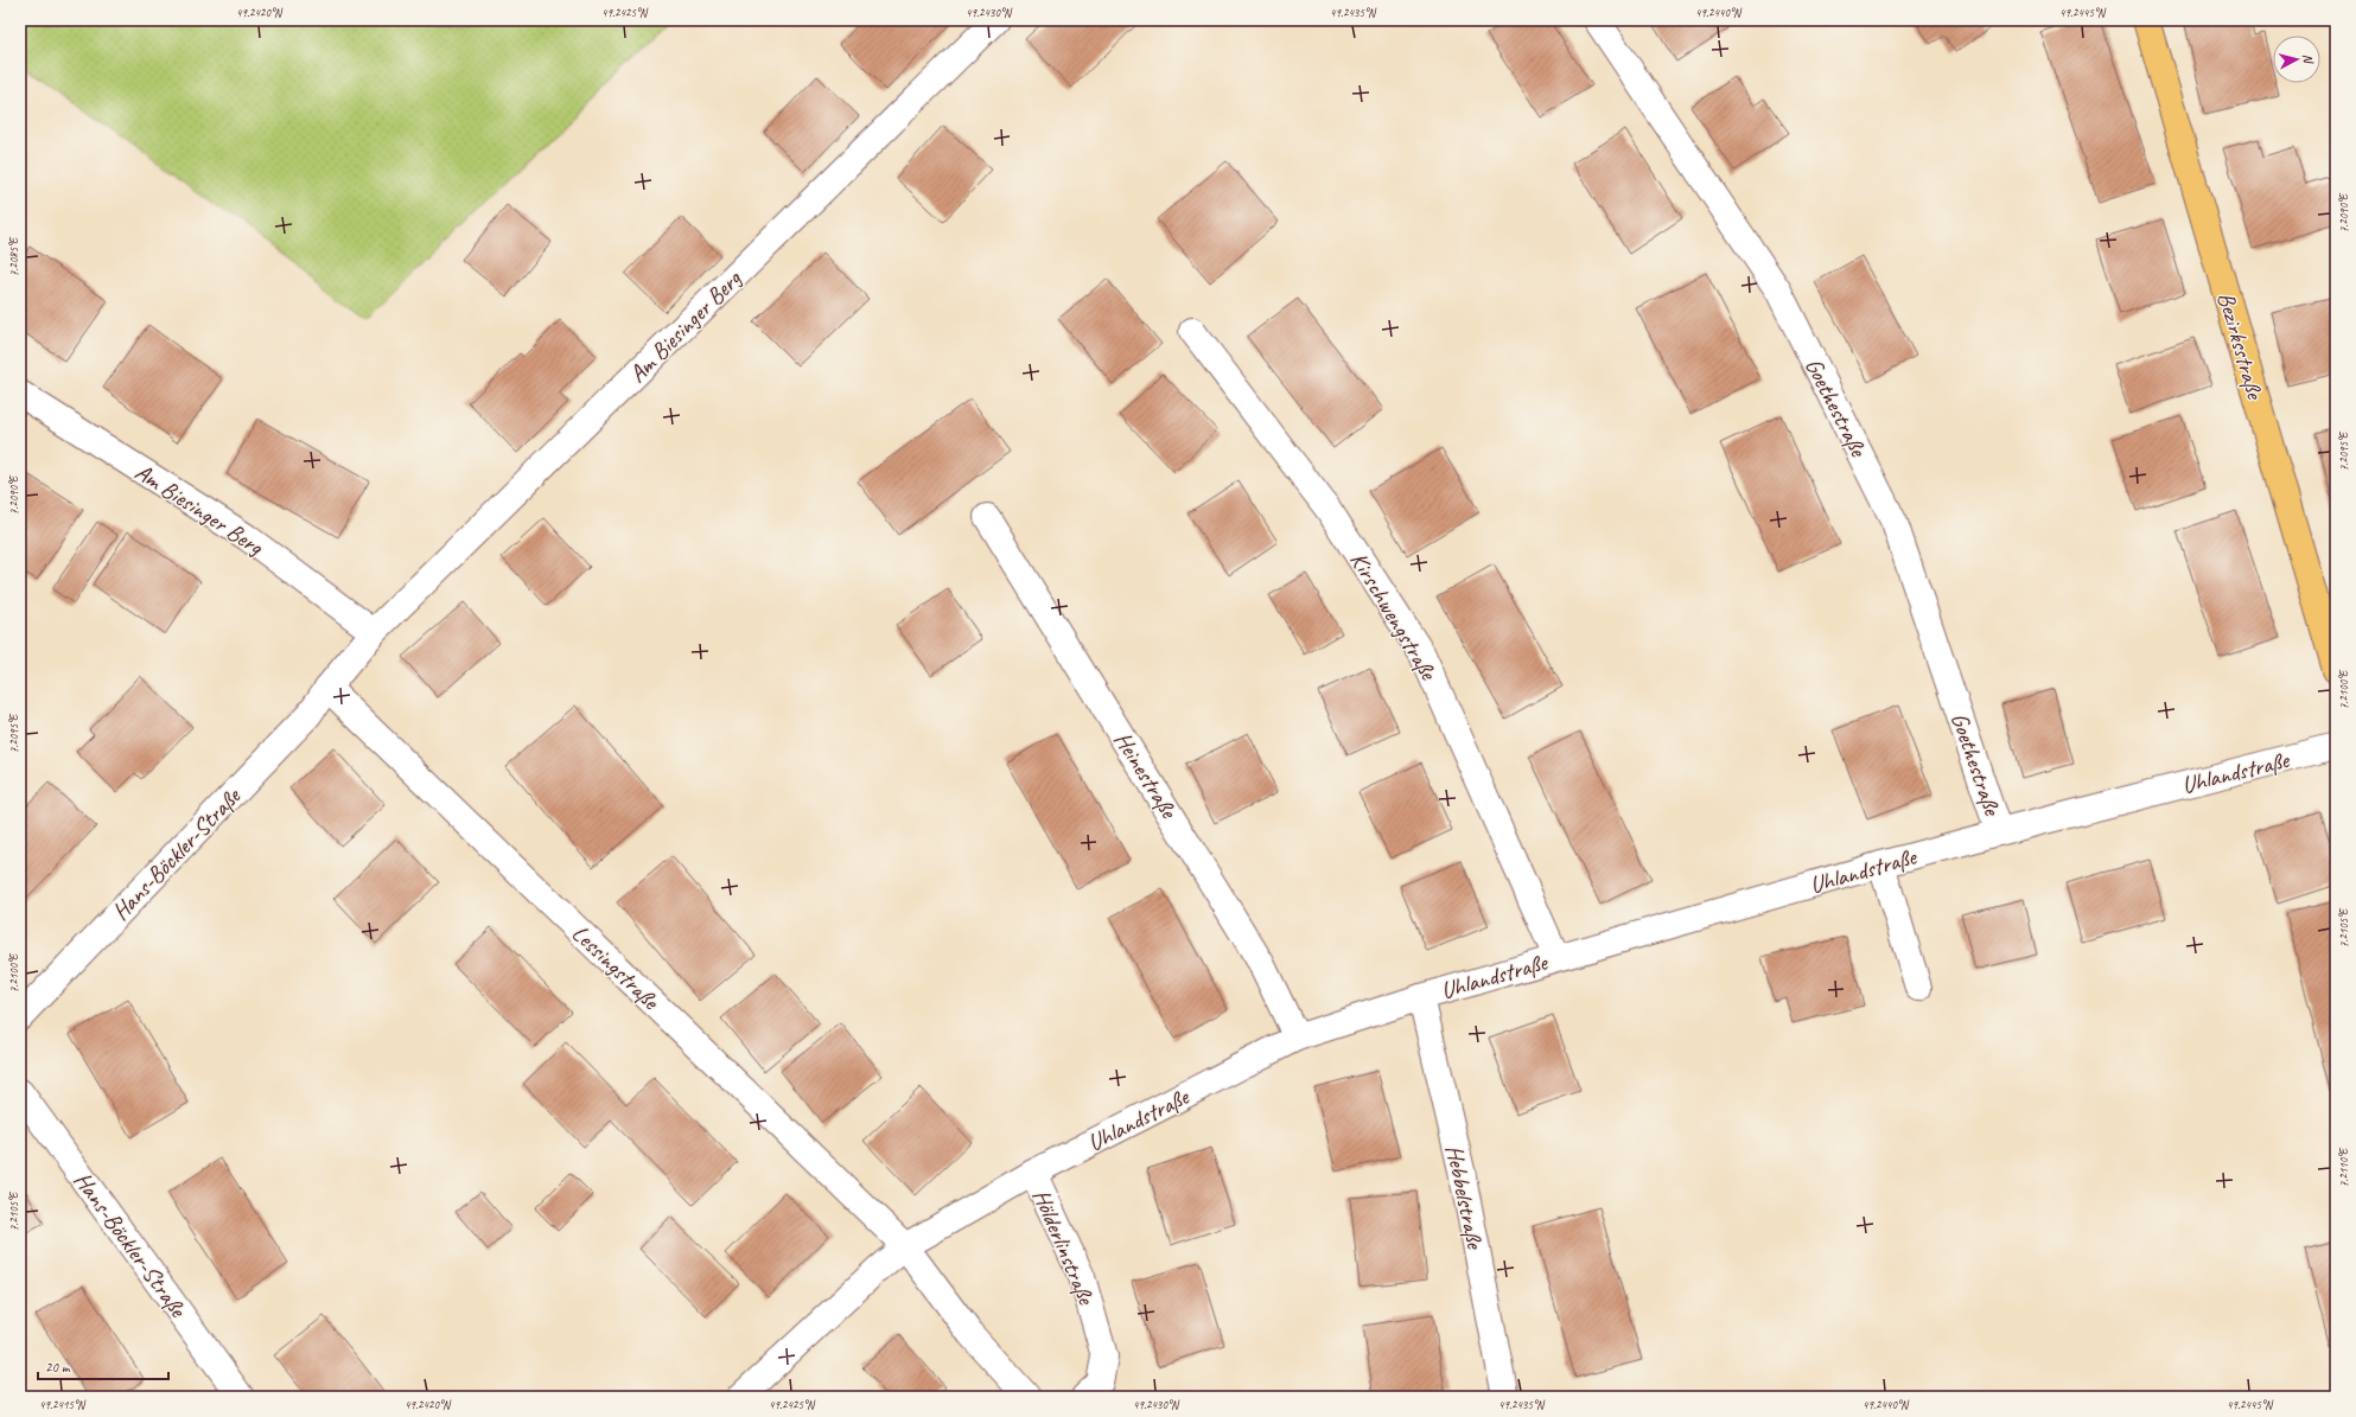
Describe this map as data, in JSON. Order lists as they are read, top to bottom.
{
  "streets": {
    "main road": ["Bezirksstraße"],
    "street": [
      "Am Biesinger Berg",
      "Goethestraße",
      "Kirschwengstraße",
      "Uhlandstraße",
      "Heinestraße",
      "Hans-Böckler-Straße",
      "Lessingstraße",
      "Hebbelstraße",
      "Hölderlinstraße"
    ]
  },
  "crossings": [
    ["Am Biesinger Berg", "Hans-Böckler-Straße"],
    ["Am Biesinger Berg", "Lessingstraße"],
    ["Goethestraße", "Uhlandstraße"],
    ["Kirschwengstraße", "Uhlandstraße"],
    ["Uhlandstraße", "Heinestraße"],
    ["Uhlandstraße", "Lessingstraße"],
    ["Uhlandstraße", "Hebbelstraße"],
    ["Uhlandstraße", "Hölderlinstraße"],
    ["Hans-Böckler-Straße", "Lessingstraße"]
  ],
  "scale_bar": "20 m",
  "north": "right",
  "coordinates": [
    "49.2420°N",
    "49.2425°N",
    "49.2430°N",
    "49.2435°N",
    "49.2440°N",
    "49.2445°N",
    "7.2090°E",
    "7.2085°E",
    "7.2095°E",
    "7.2100°E",
    "7.2105°E",
    "7.2110°E",
    "49.2415°N"
  ]
}
